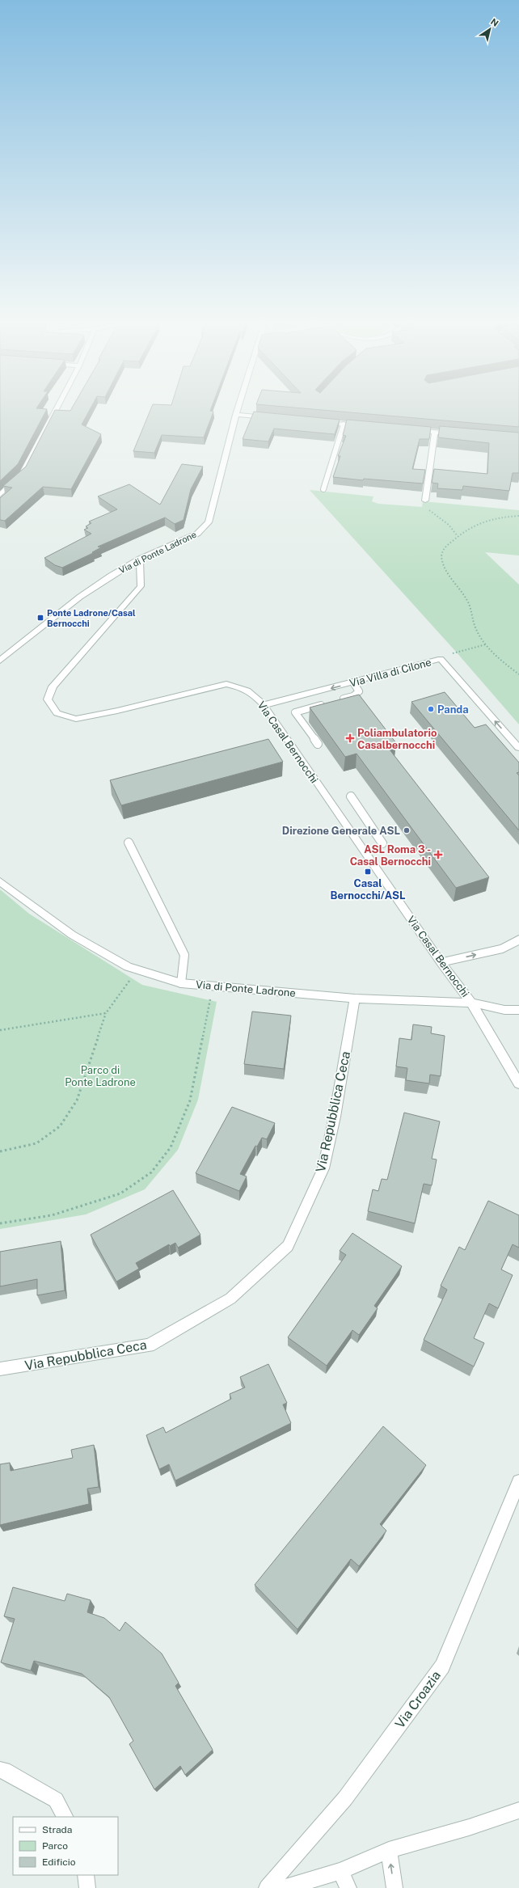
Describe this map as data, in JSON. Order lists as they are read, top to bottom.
{
  "streets": {
    "street": [
      "Via di Ponte Ladrone",
      "Via Villa di Cilone",
      "Via Casal Bernocchi",
      "Via Repubblica Ceca",
      "Via Croazia"
    ]
  },
  "crossings": [
    ["Via di Ponte Ladrone", "Via Casal Bernocchi"],
    ["Via di Ponte Ladrone", "Via Repubblica Ceca"],
    ["Via Villa di Cilone", "Via Casal Bernocchi"]
  ],
  "one_way": ["Via Villa di Cilone"],
  "parks": ["Parco di Ponte Ladrone"],
  "places": {
    "transit": ["Ponte Ladrone/Casal Bernocchi", "Casal Bernocchi/ASL"],
    "other": ["Panda", "Direzione Generale ASL"],
    "health": ["Poliambulatorio Casalbernocchi", "ASL Roma 3 - Casal Bernocchi"]
  },
  "legend": ["Strada", "Parco", "Edificio"],
  "north": "top right"
}
